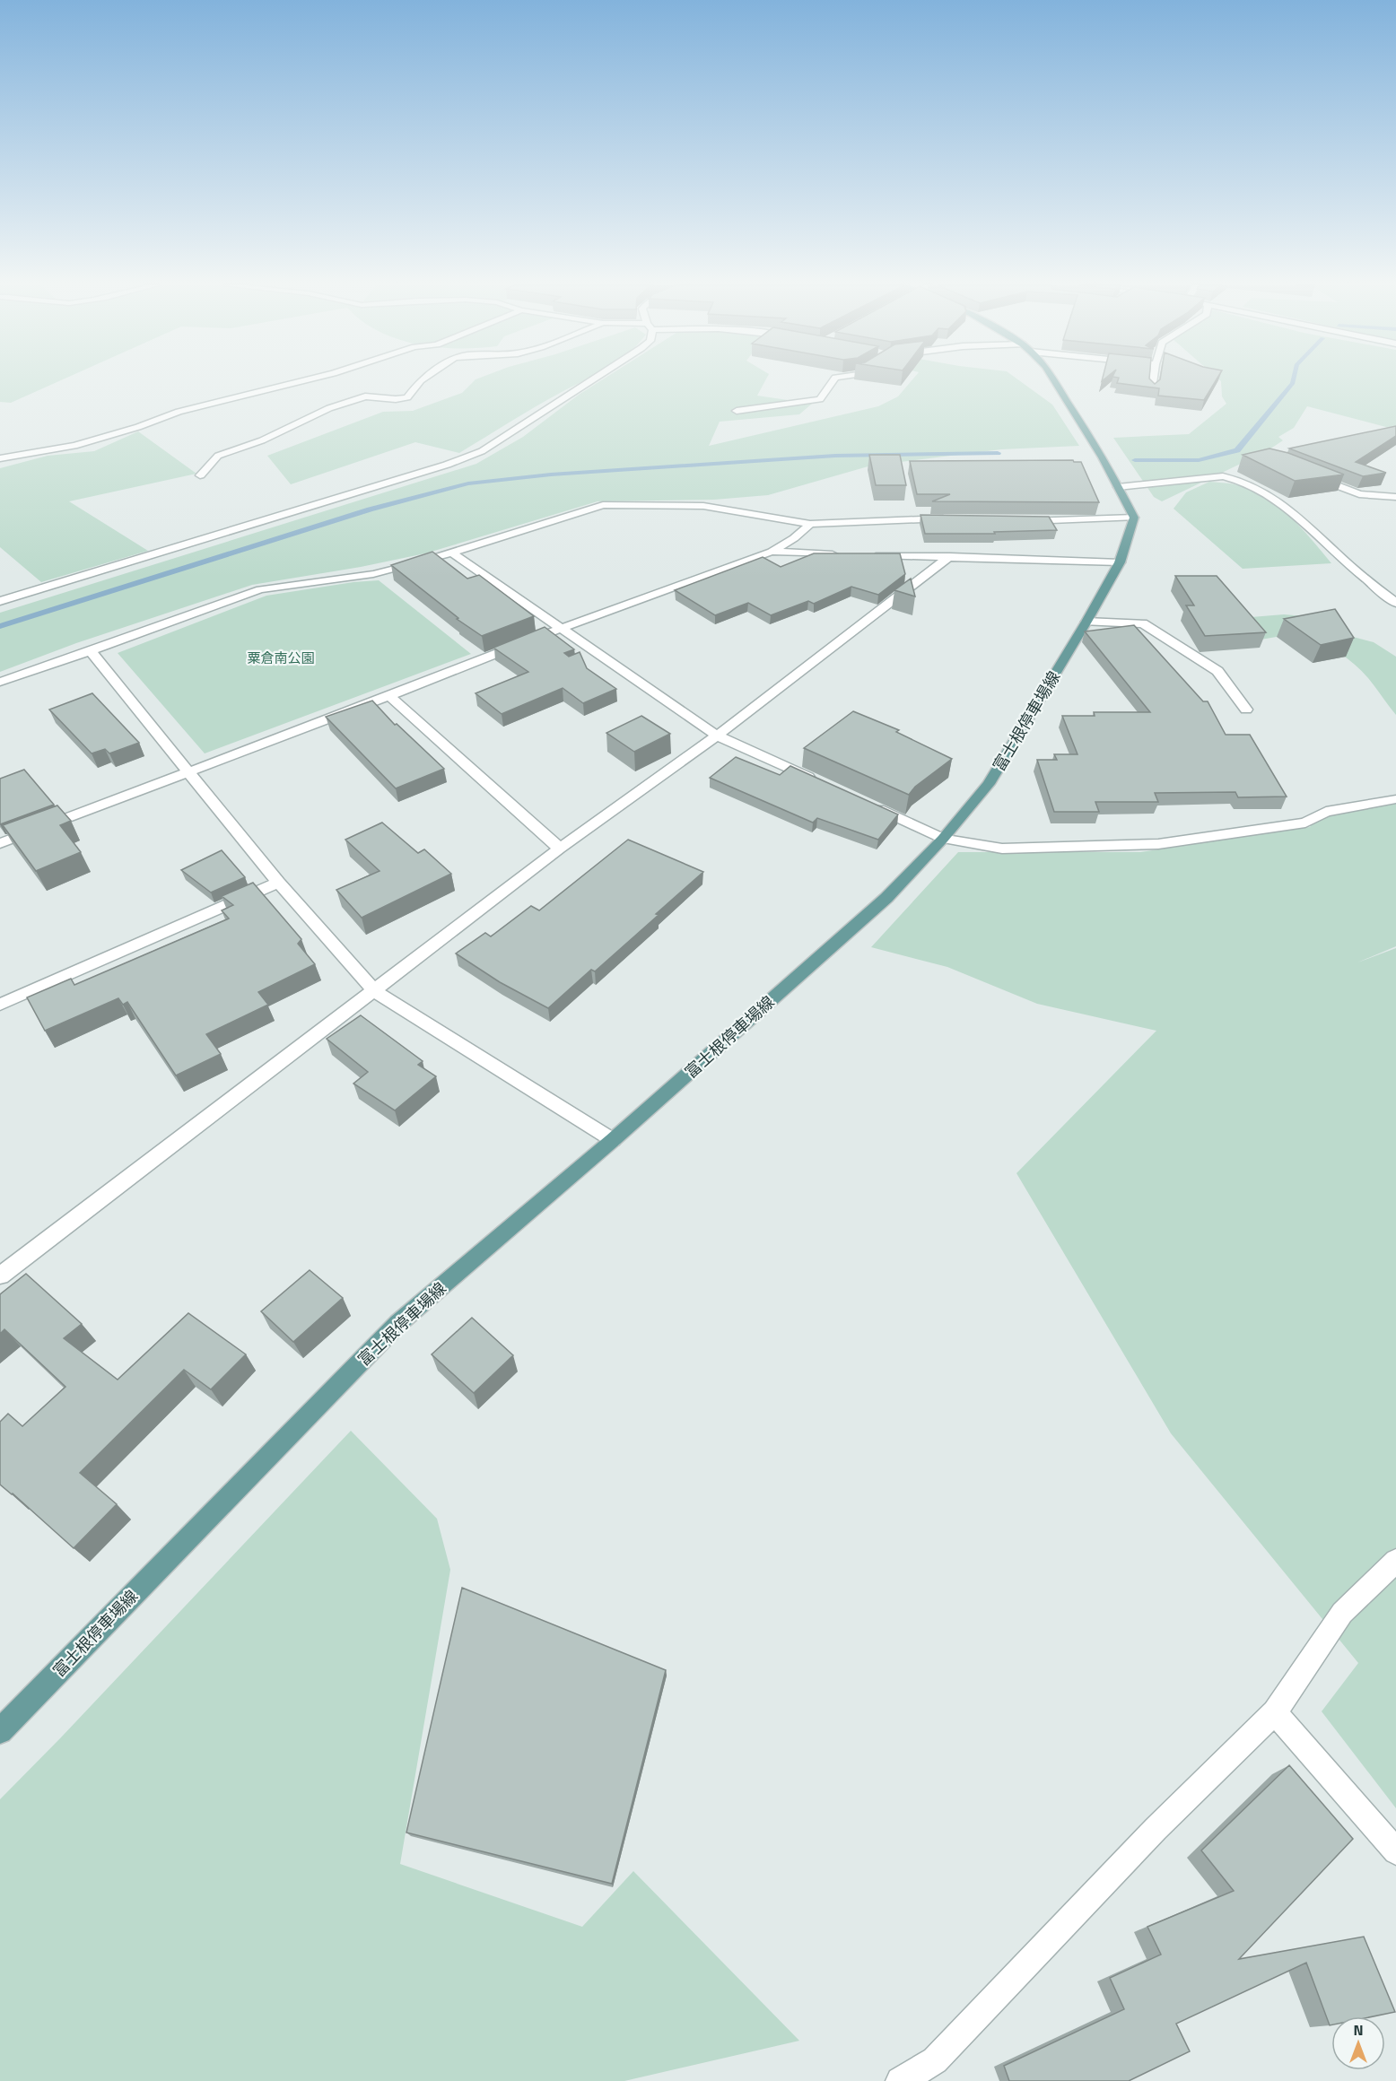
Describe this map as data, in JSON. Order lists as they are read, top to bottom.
{
  "streets": {
    "main road": ["富士根停車場線"]
  },
  "parks": ["粟倉南公園"],
  "north": "top"
}
